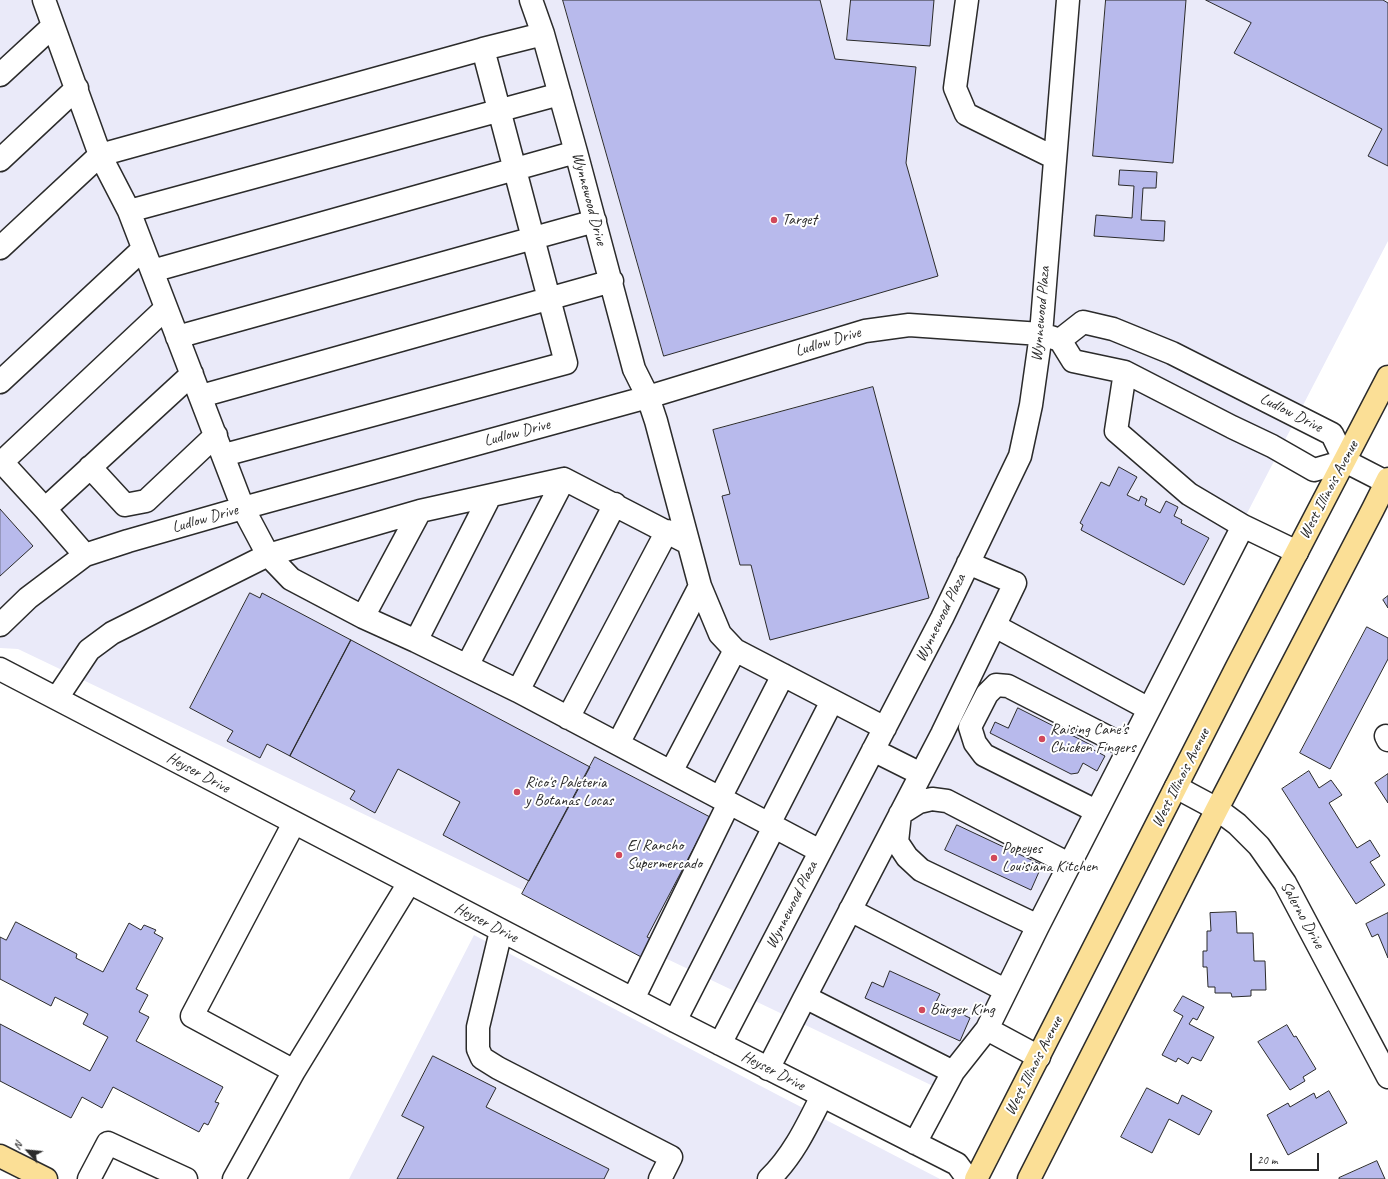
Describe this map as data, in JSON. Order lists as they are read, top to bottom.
{
  "streets": {
    "main road": ["West Illinois Avenue"],
    "street": [
      "Wynnewood Drive",
      "Wynnewood Plaza",
      "Ludlow Drive",
      "Heyser Drive",
      "Salerno Drive"
    ]
  },
  "crossings": [
    ["Wynnewood Drive", "Wynnewood Plaza"],
    ["Wynnewood Drive", "Ludlow Drive"],
    ["Wynnewood Plaza", "Ludlow Drive"],
    ["Wynnewood Plaza", "Heyser Drive"],
    ["Ludlow Drive", "West Illinois Avenue"],
    ["West Illinois Avenue", "Salerno Drive"]
  ],
  "places": [
    "Target",
    "Raising Cane's Chicken Fingers",
    "Rico's Paleteria y Botanas Locas",
    "El Rancho Supermercado",
    "Popeyes Louisiana Kitchen",
    "Burger King"
  ],
  "scale_bar": "20 m",
  "north": "top left"
}
